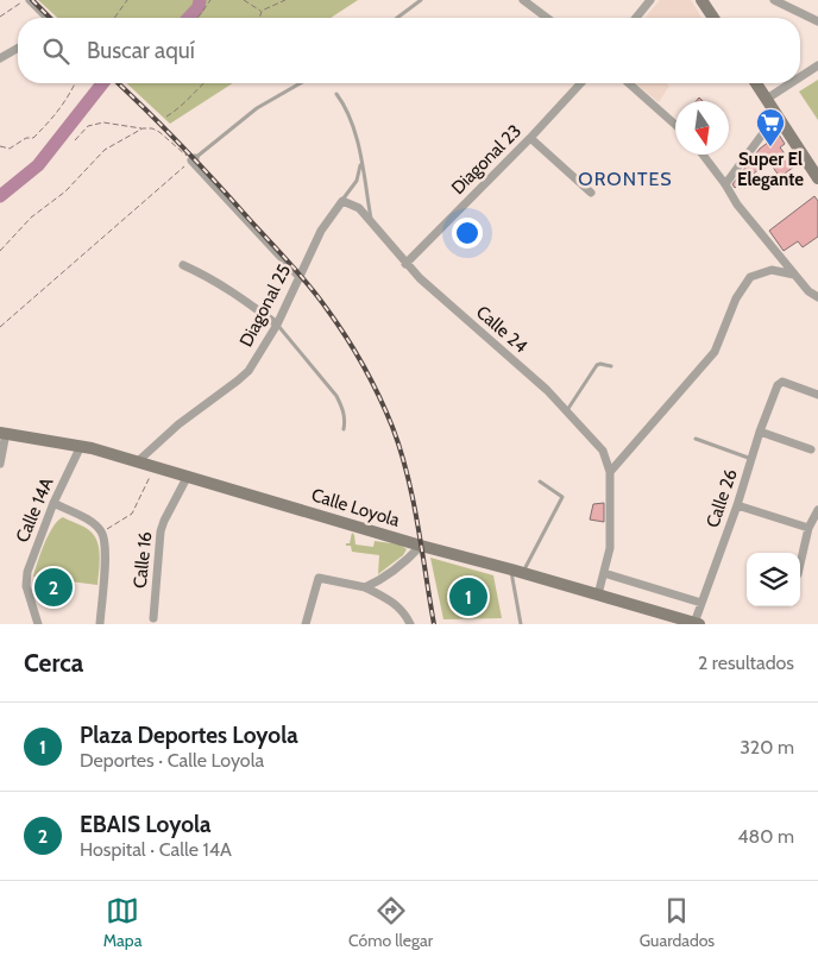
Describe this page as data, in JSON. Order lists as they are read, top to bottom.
{
  "streets": {
    "main road": ["Calle Loyola"],
    "street": [
      "Diagonal 23",
      "Diagonal 25",
      "Calle 24",
      "Calle 26",
      "Calle 14A",
      "Calle 16"
    ]
  },
  "crossings": [
    ["Diagonal 23", "Calle 24"],
    ["Diagonal 25", "Calle 24"],
    ["Diagonal 25", "Calle Loyola"],
    ["Calle 24", "Calle Loyola"],
    ["Calle 26", "Calle Loyola"],
    ["Calle Loyola", "Calle 14A"],
    ["Calle Loyola", "Calle 16"]
  ],
  "districts": ["ORONTES"],
  "places": {
    "supermarket": ["Super El Elegante"]
  },
  "north": "bottom",
  "page": {
    "search": "Buscar aquí",
    "pins": ["2", "1"],
    "heading": ["Cerca", "2 resultados"],
    "list": [
      {
        "mark": "1",
        "name": "Plaza Deportes Loyola",
        "note": "Deportes · Calle Loyola",
        "value": "320 m"
      },
      {
        "mark": "2",
        "name": "EBAIS Loyola",
        "note": "Hospital · Calle 14A",
        "value": "480 m"
      }
    ],
    "nav": ["Mapa", "Cómo llegar", "Guardados"]
  }
}
